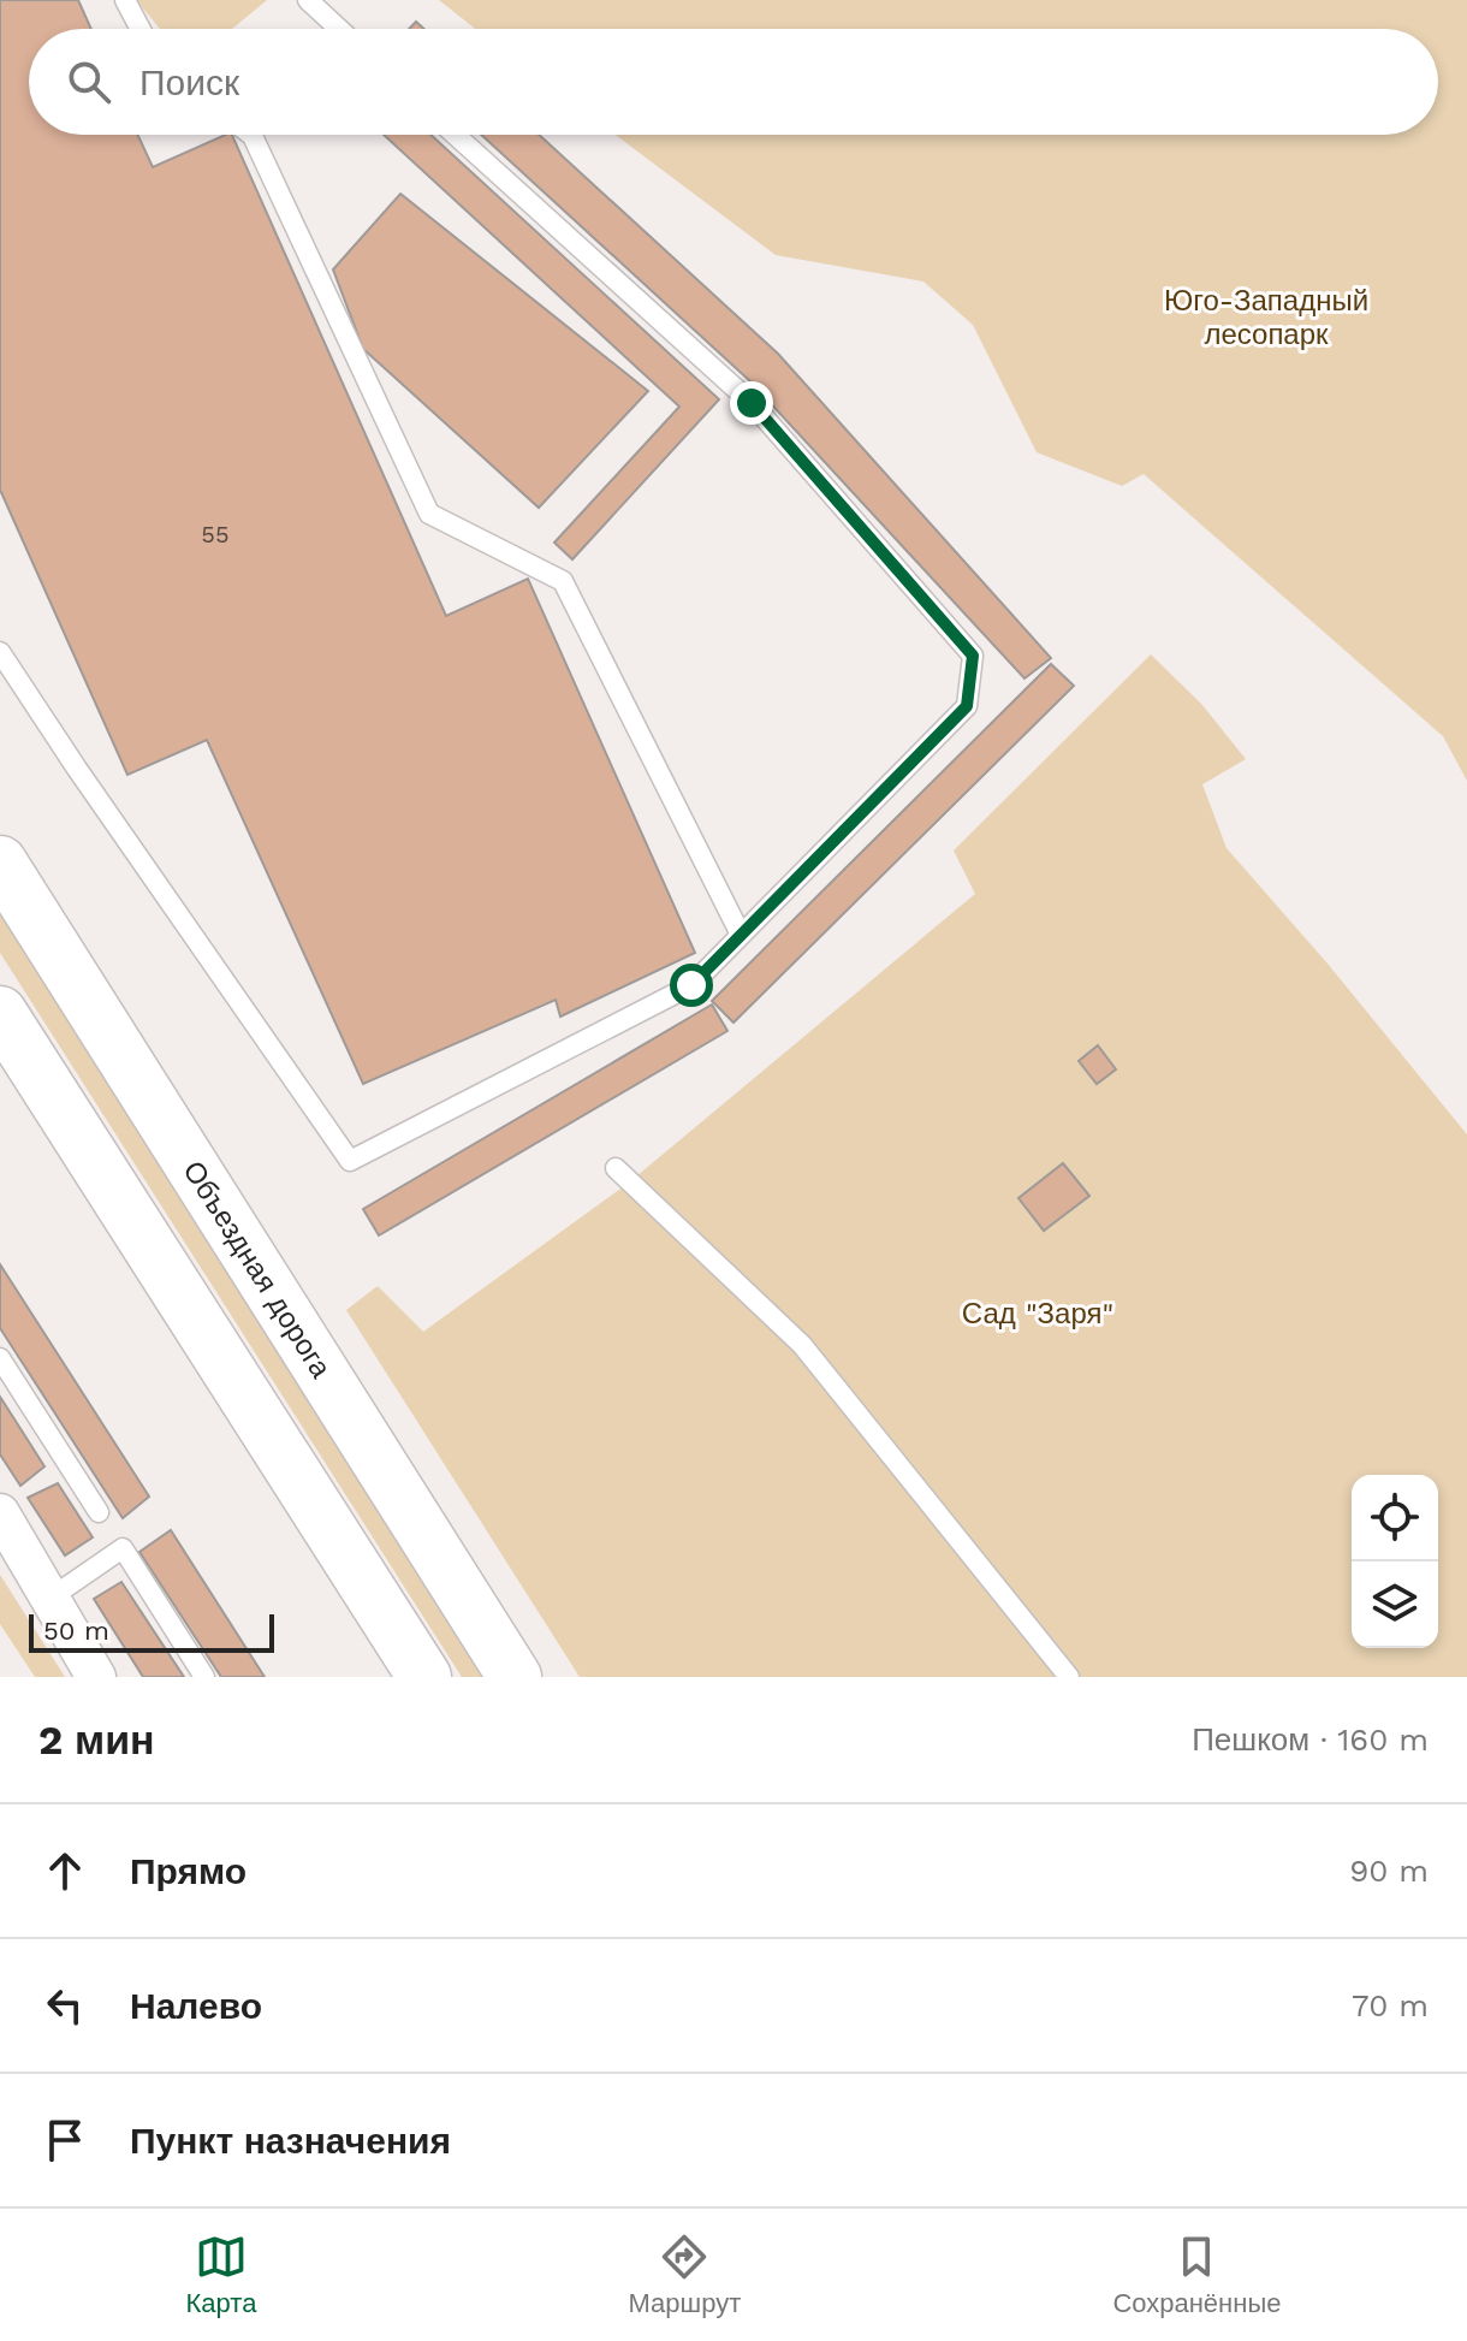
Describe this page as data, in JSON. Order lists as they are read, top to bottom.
{
  "streets": {
    "main road": ["Объездная дорога"]
  },
  "parks": ["Юго-Западный лесопарк", "Сад \"Заря\""],
  "house_numbers": ["55"],
  "scale_bar": "50 m",
  "page": {
    "search": "Поиск",
    "scale": "50 m",
    "heading": ["2 мин", "Пешком · 160 m"],
    "list": [
      ["Прямо", "90 m"],
      ["Налево", "70 m"],
      "Пункт назначения"
    ],
    "nav": ["Карта", "Маршрут", "Сохранённые"]
  }
}
